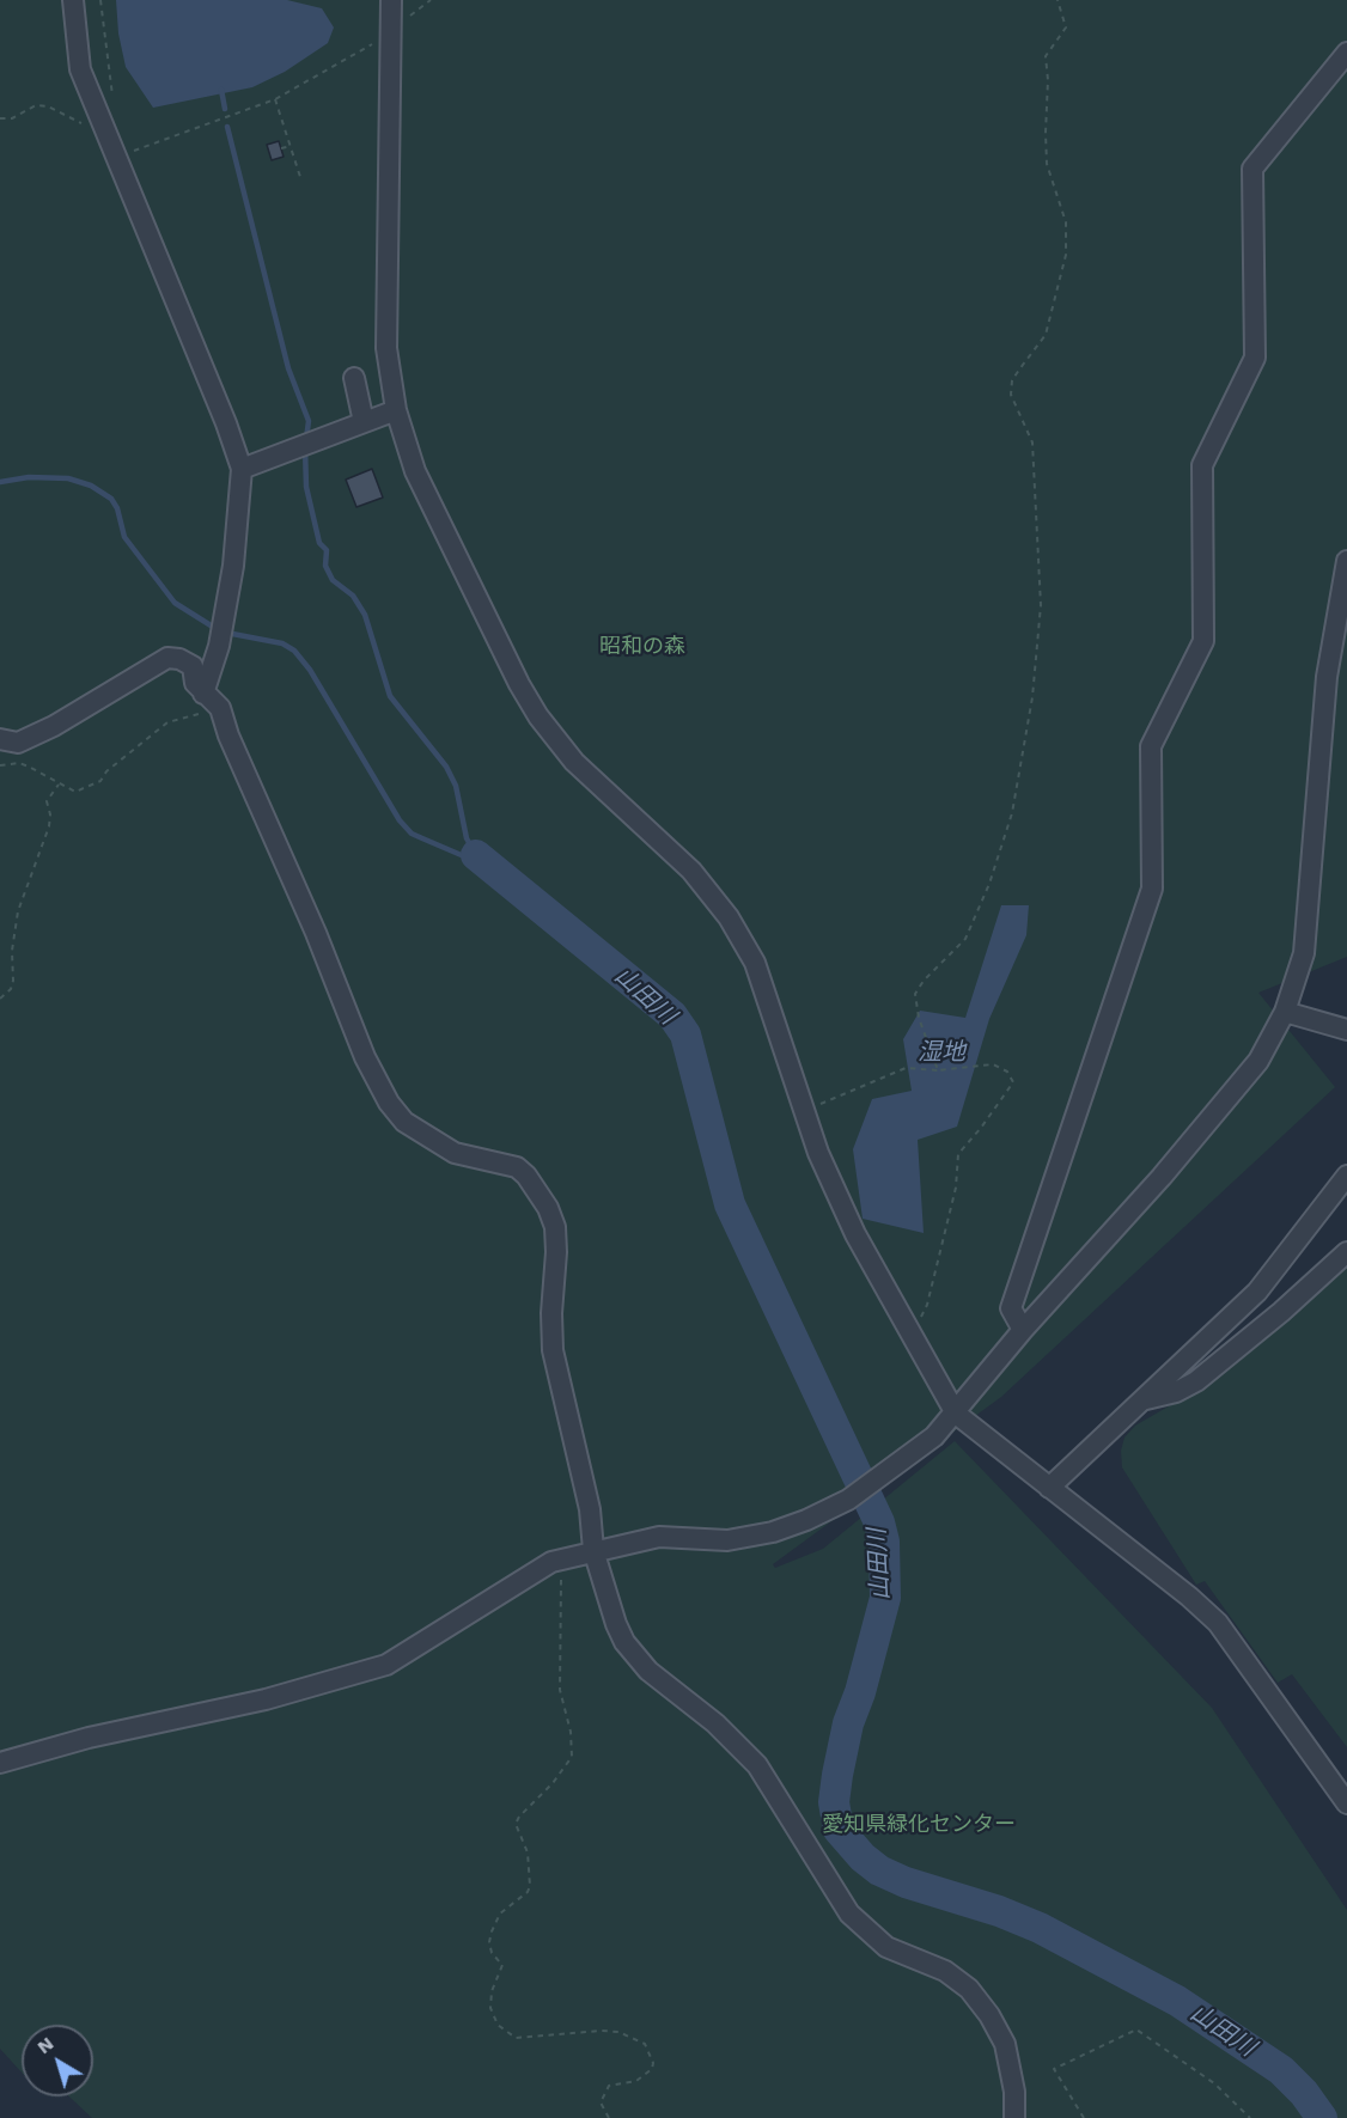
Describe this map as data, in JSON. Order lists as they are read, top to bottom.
{
  "water": ["山田川", "湿地"],
  "parks": ["昭和の森", "愛知県緑化センター"],
  "north": "top left"
}
